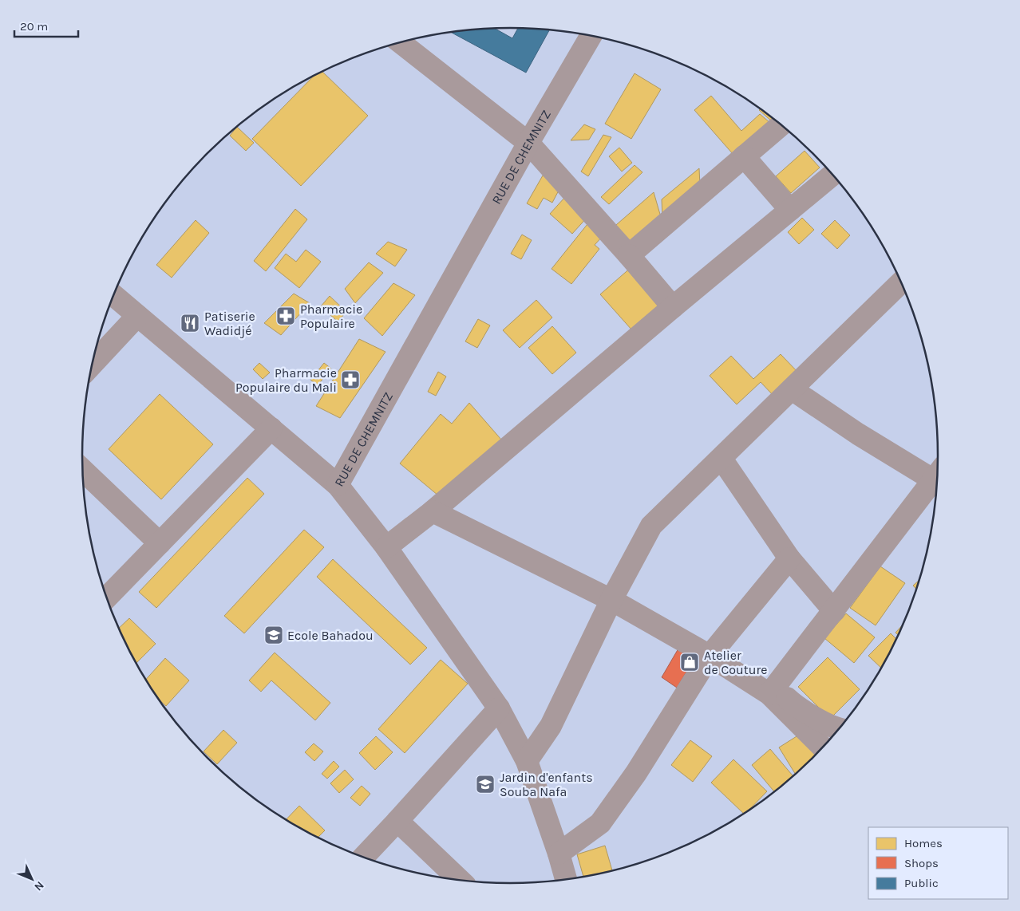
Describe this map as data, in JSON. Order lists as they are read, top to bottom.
{
  "streets": {
    "street": ["RUE DE CHEMNITZ"]
  },
  "places": {
    "pharmacy": ["Pharmacie Populaire", "Pharmacie Populaire du Mali"],
    "restaurant": ["Patiserie Wadidjé"],
    "school or university": ["Ecole Bahadou", "Jardin d'enfants Souba Nafa"],
    "shop": ["Atelier de Couture"]
  },
  "legend": ["Homes", "Shops", "Public"],
  "scale_bar": "20 m",
  "north": "bottom right"
}
